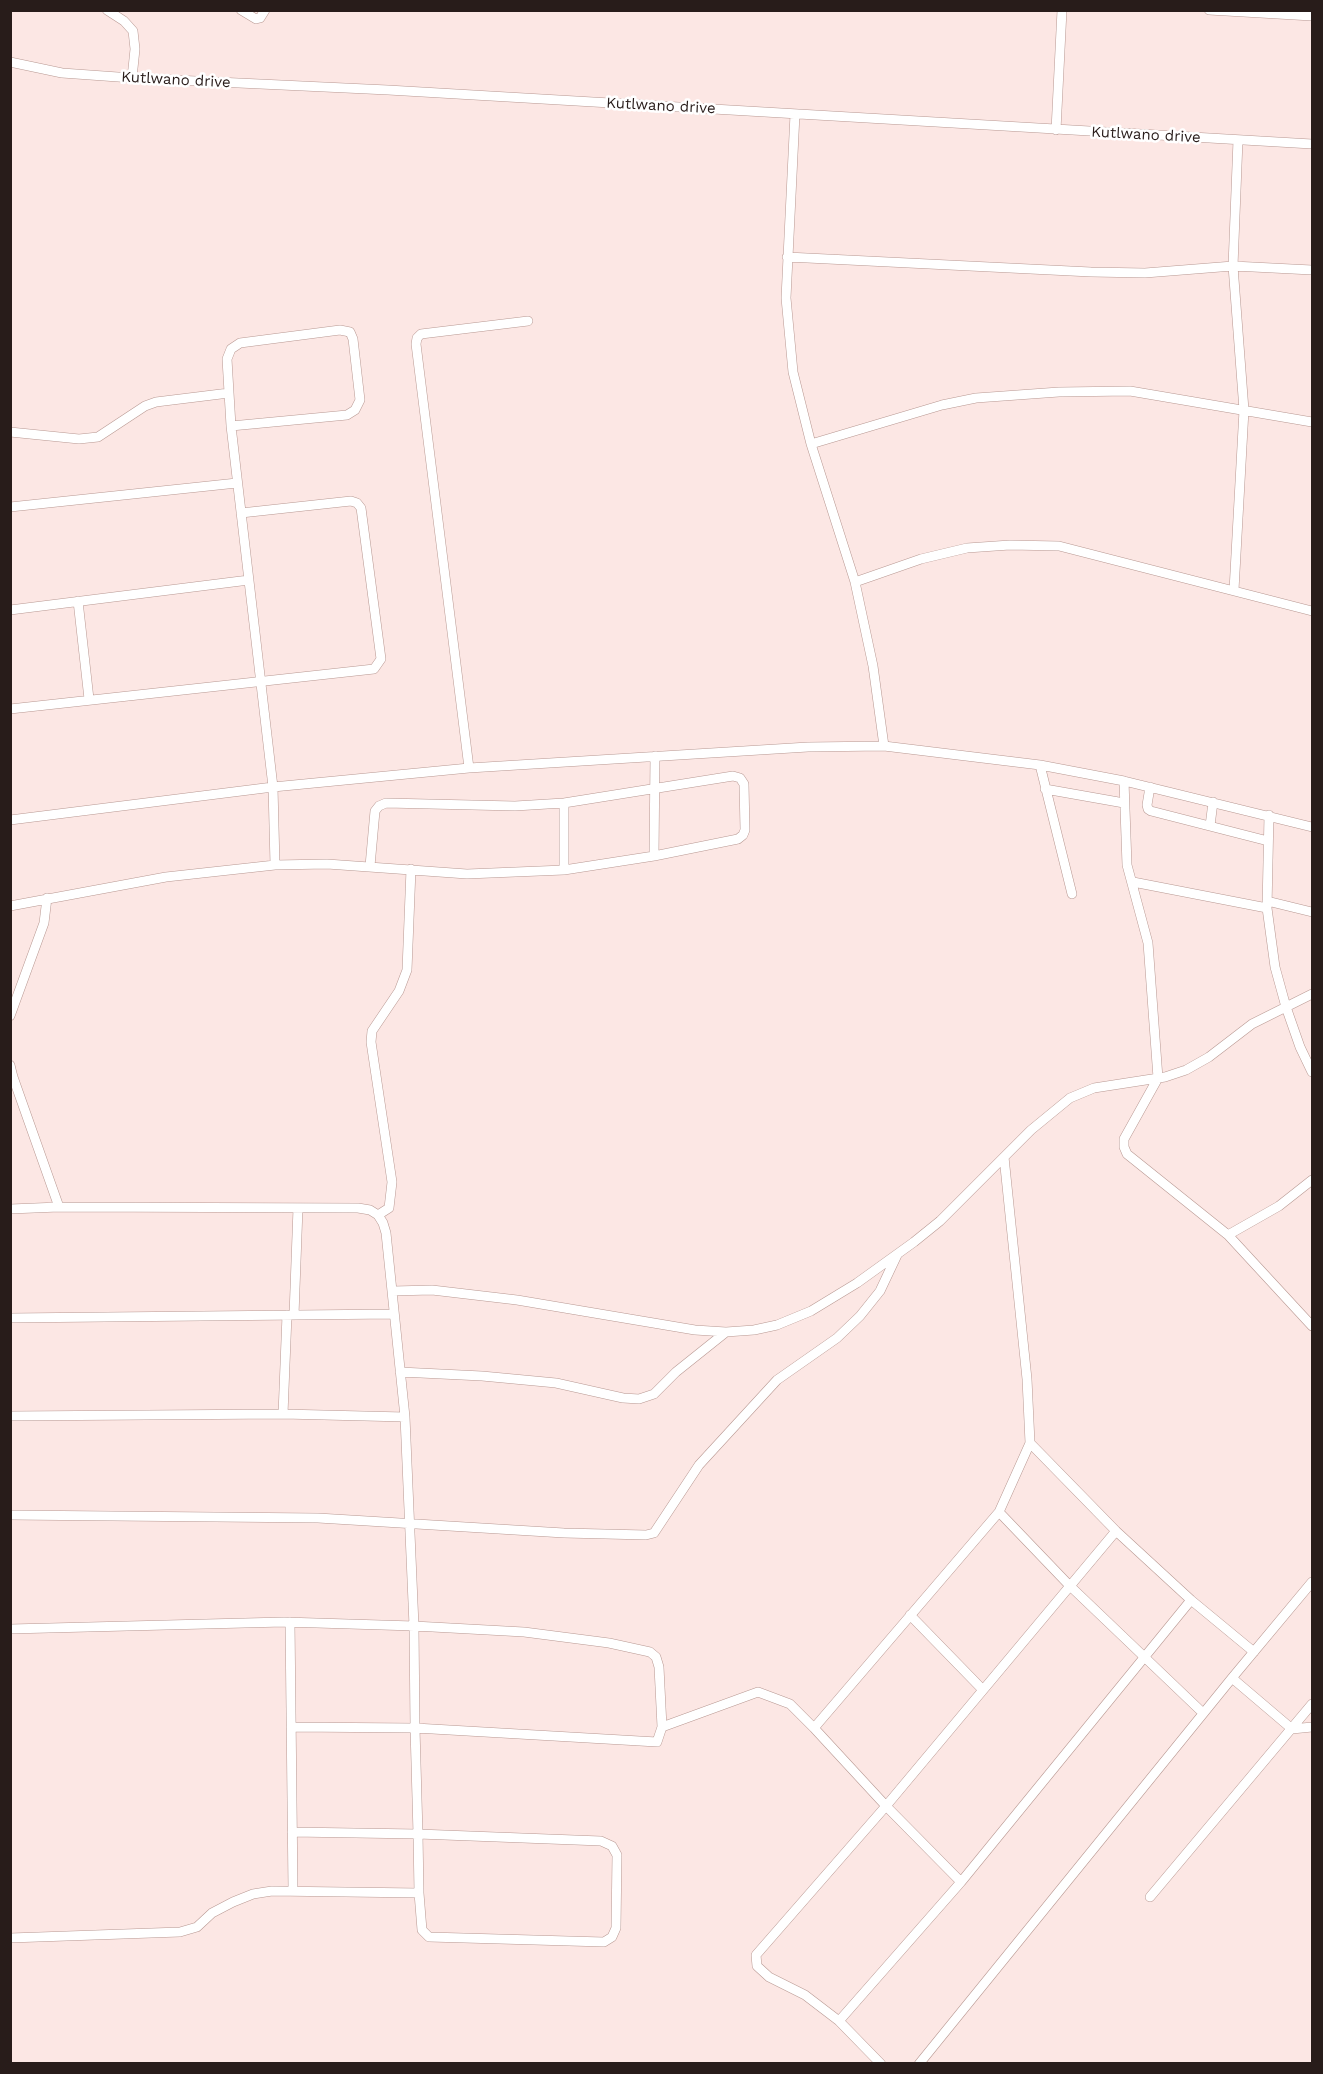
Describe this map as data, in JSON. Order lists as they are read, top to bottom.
{
  "streets": {
    "street": ["Kutlwano drive"]
  }
}
